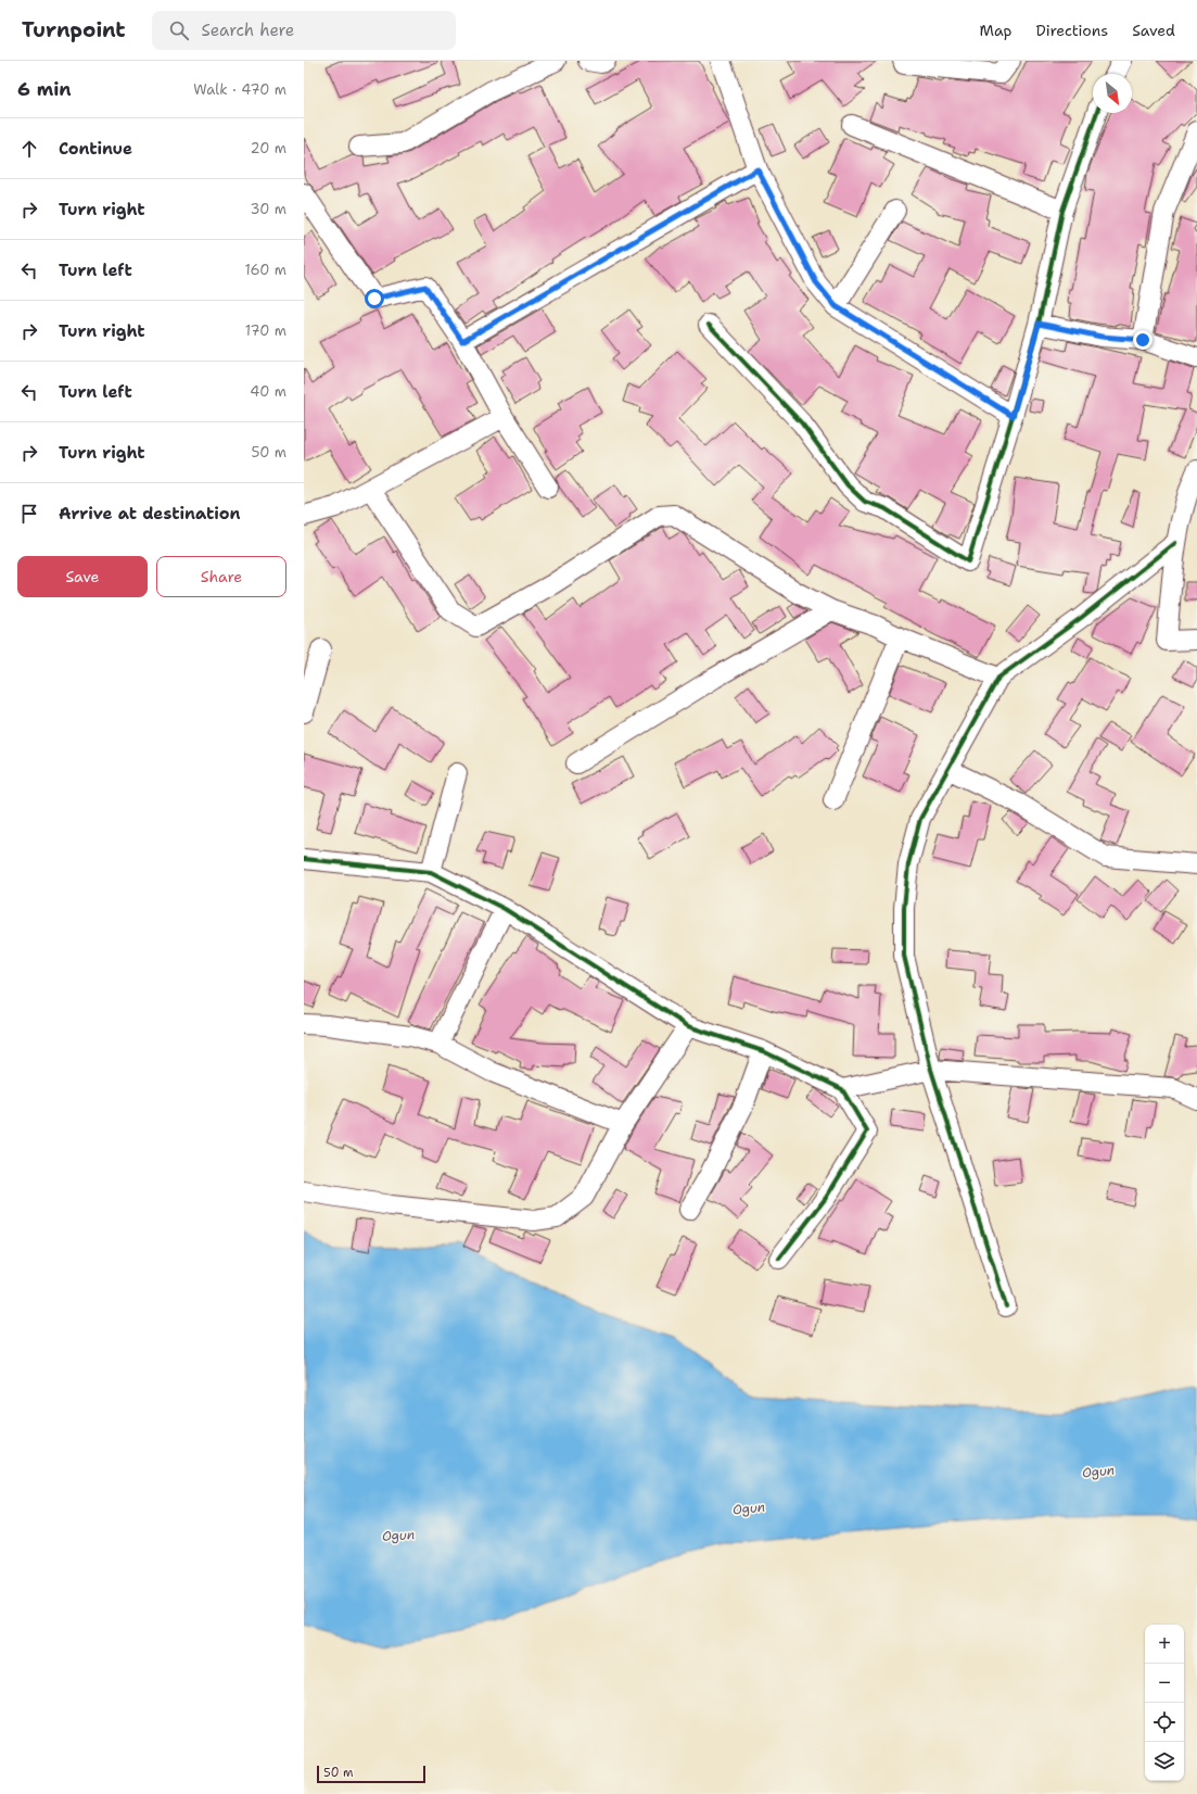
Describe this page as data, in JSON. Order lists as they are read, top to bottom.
{
  "water": ["Ogun"],
  "scale_bar": "50 m",
  "north": "bottom right",
  "page": {
    "header": "Turnpoint",
    "search": "Search here",
    "nav": ["Map", "Directions", "Saved"],
    "heading": ["6 min", "Walk · 470 m"],
    "list": [
      ["Continue", "20 m"],
      ["Turn right", "30 m"],
      ["Turn left", "160 m"],
      ["Turn right", "170 m"],
      ["Turn left", "40 m"],
      ["Turn right", "50 m"],
      "Arrive at destination"
    ],
    "buttons": ["Save", "Share"],
    "map_buttons": ["+", "−"],
    "scale": "50 m"
  }
}
